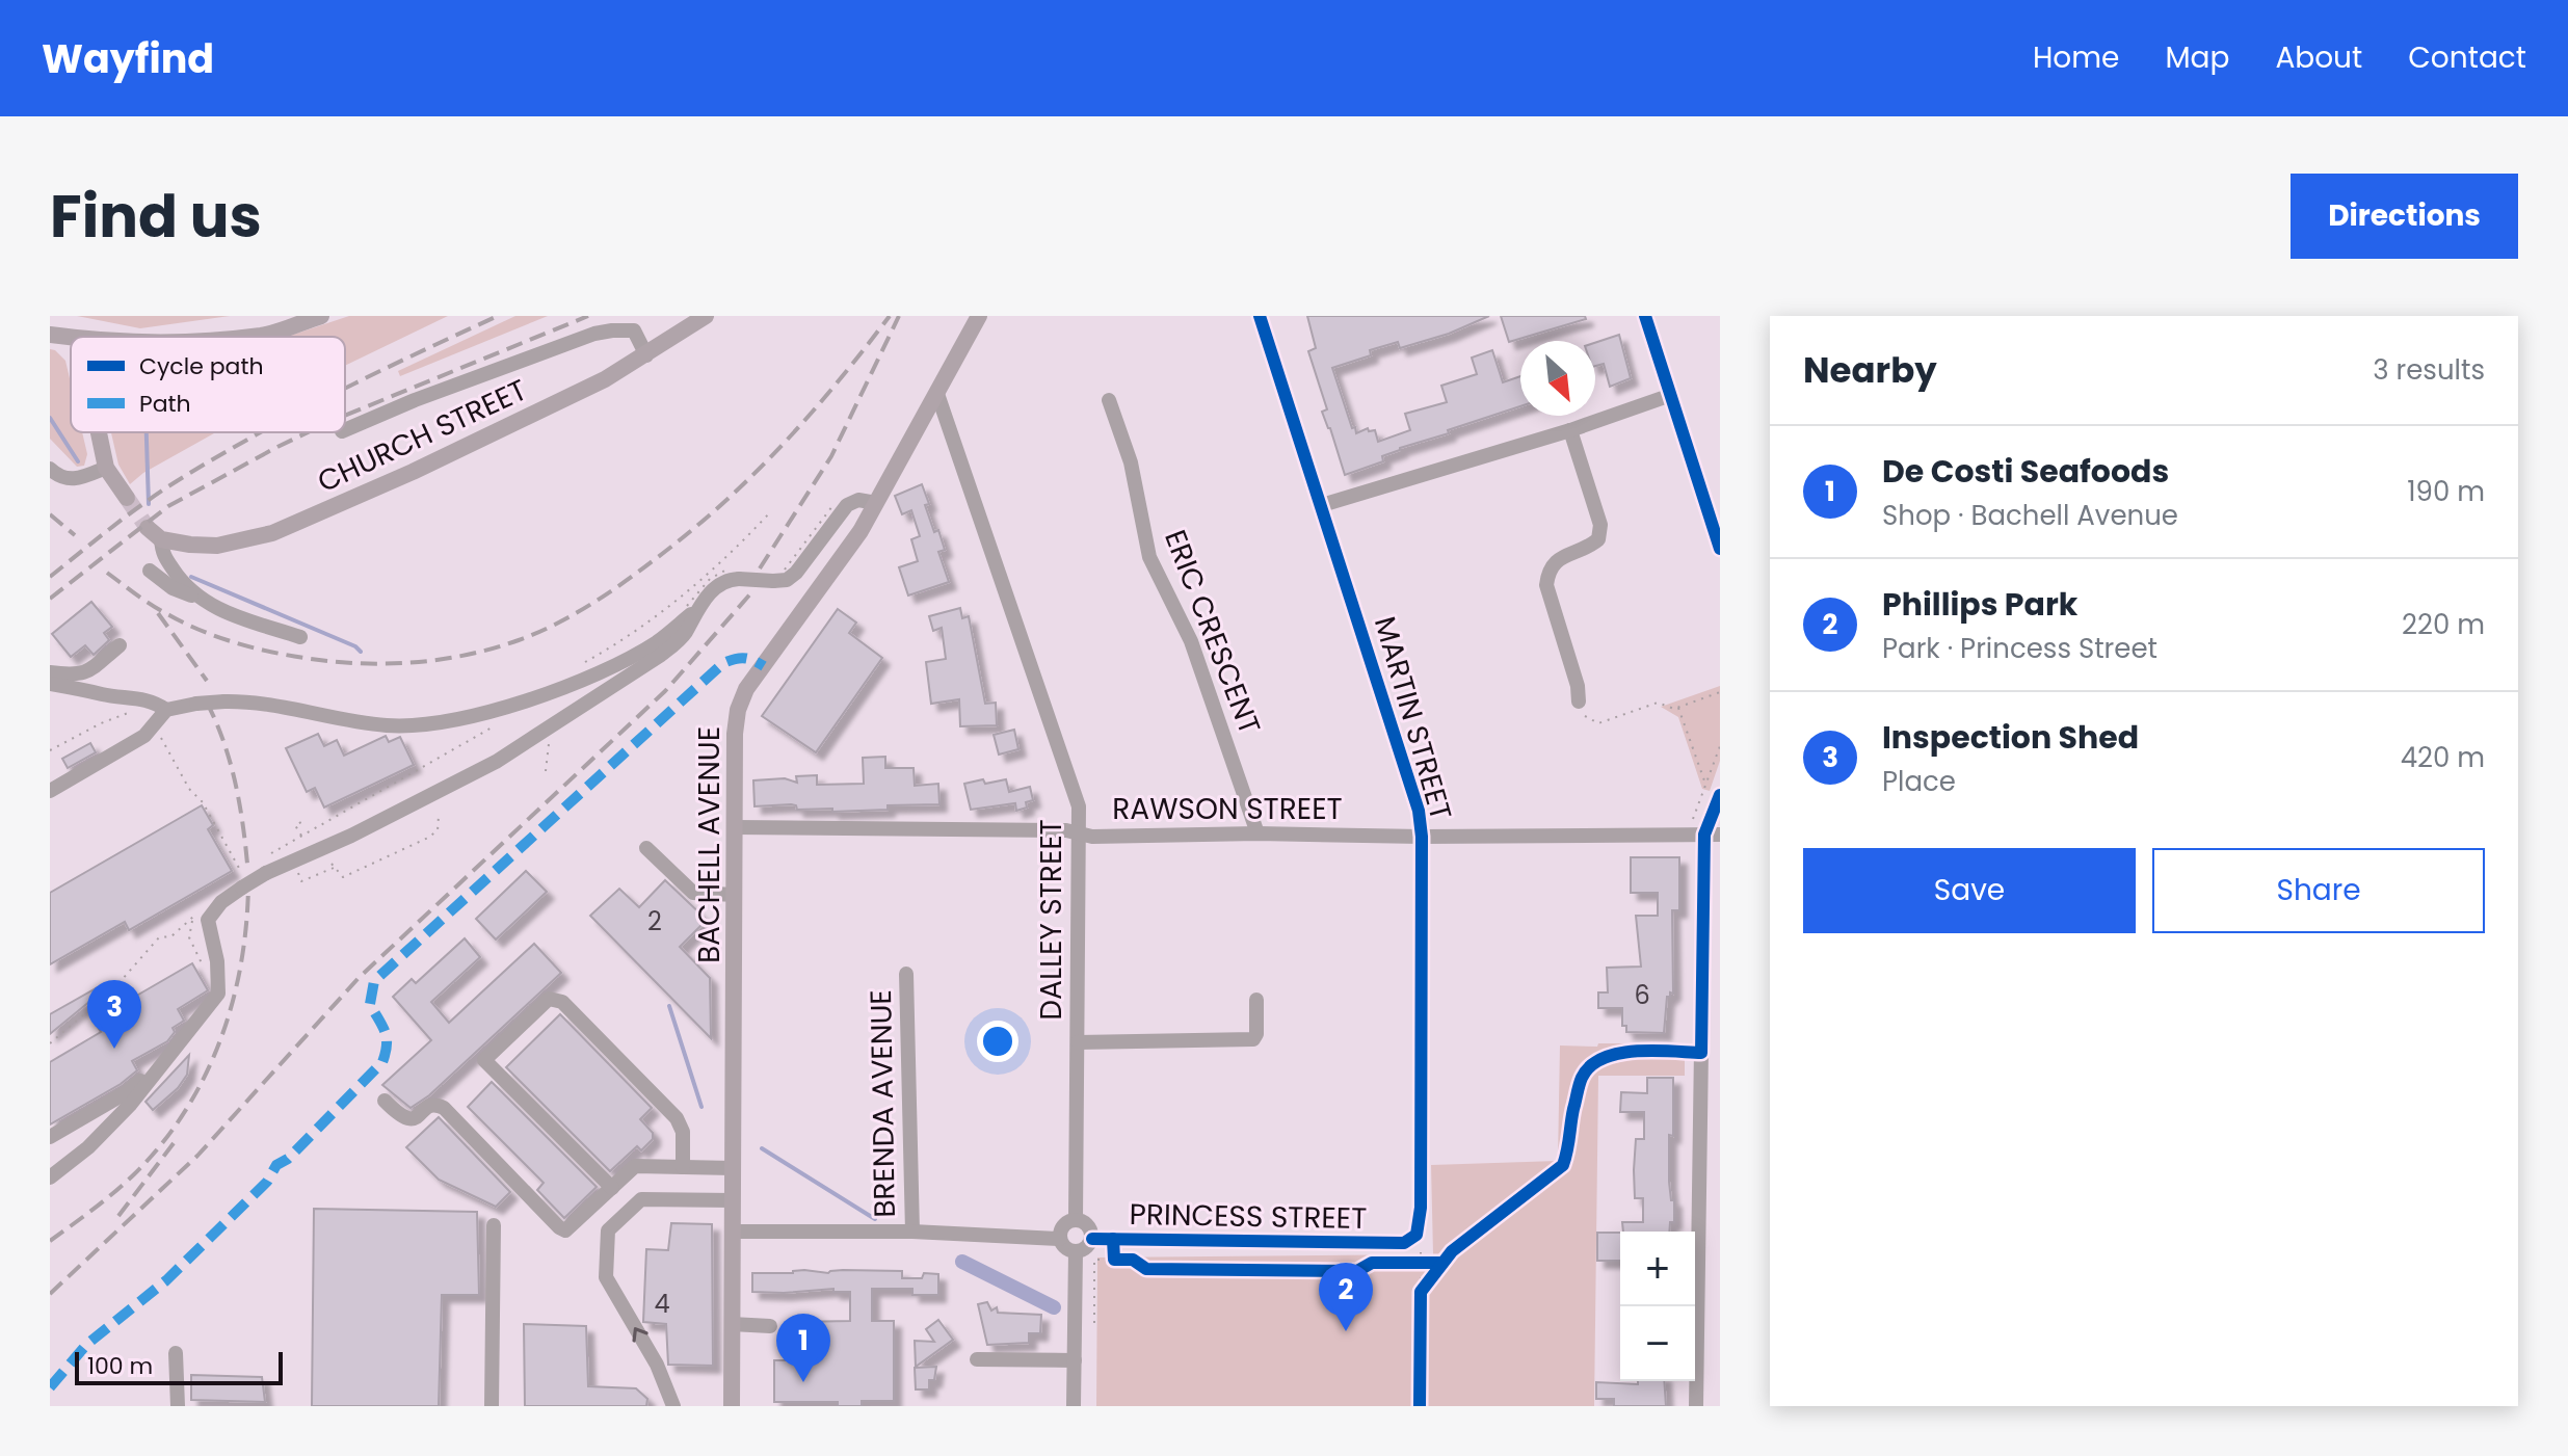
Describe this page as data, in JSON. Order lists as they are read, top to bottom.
{
  "streets": {
    "main road": ["CHURCH STREET", "BACHELL AVENUE"],
    "street": [
      "ERIC CRESCENT",
      "MARTIN STREET",
      "RAWSON STREET",
      "DALLEY STREET",
      "BRENDA AVENUE",
      "PRINCESS STREET"
    ]
  },
  "crossings": [
    ["ERIC CRESCENT", "RAWSON STREET"],
    ["MARTIN STREET", "RAWSON STREET"],
    ["MARTIN STREET", "PRINCESS STREET"],
    ["RAWSON STREET", "BACHELL AVENUE"],
    ["RAWSON STREET", "DALLEY STREET"],
    ["BACHELL AVENUE", "DALLEY STREET"],
    ["DALLEY STREET", "PRINCESS STREET"]
  ],
  "house_numbers": ["2", "6", "4"],
  "legend": ["Cycle path", "Path"],
  "scale_bar": "100 m",
  "north": "bottom right",
  "page": {
    "header": "Wayfind",
    "nav": [
      "Home",
      "Map",
      "About",
      "Contact"
    ],
    "title": "Find us",
    "buttons": [
      "Directions",
      ["Save", "Share"]
    ],
    "heading": ["Nearby", "3 results"],
    "list": [
      {
        "mark": "1",
        "name": "De Costi Seafoods",
        "note": "Shop · Bachell Avenue",
        "value": "190 m"
      },
      {
        "mark": "2",
        "name": "Phillips Park",
        "note": "Park · Princess Street",
        "value": "220 m"
      },
      {
        "mark": "3",
        "name": "Inspection Shed",
        "note": "Place",
        "value": "420 m"
      }
    ],
    "pins": ["3", "2", "1"],
    "map_buttons": ["+", "−"],
    "scale": "100 m"
  }
}
